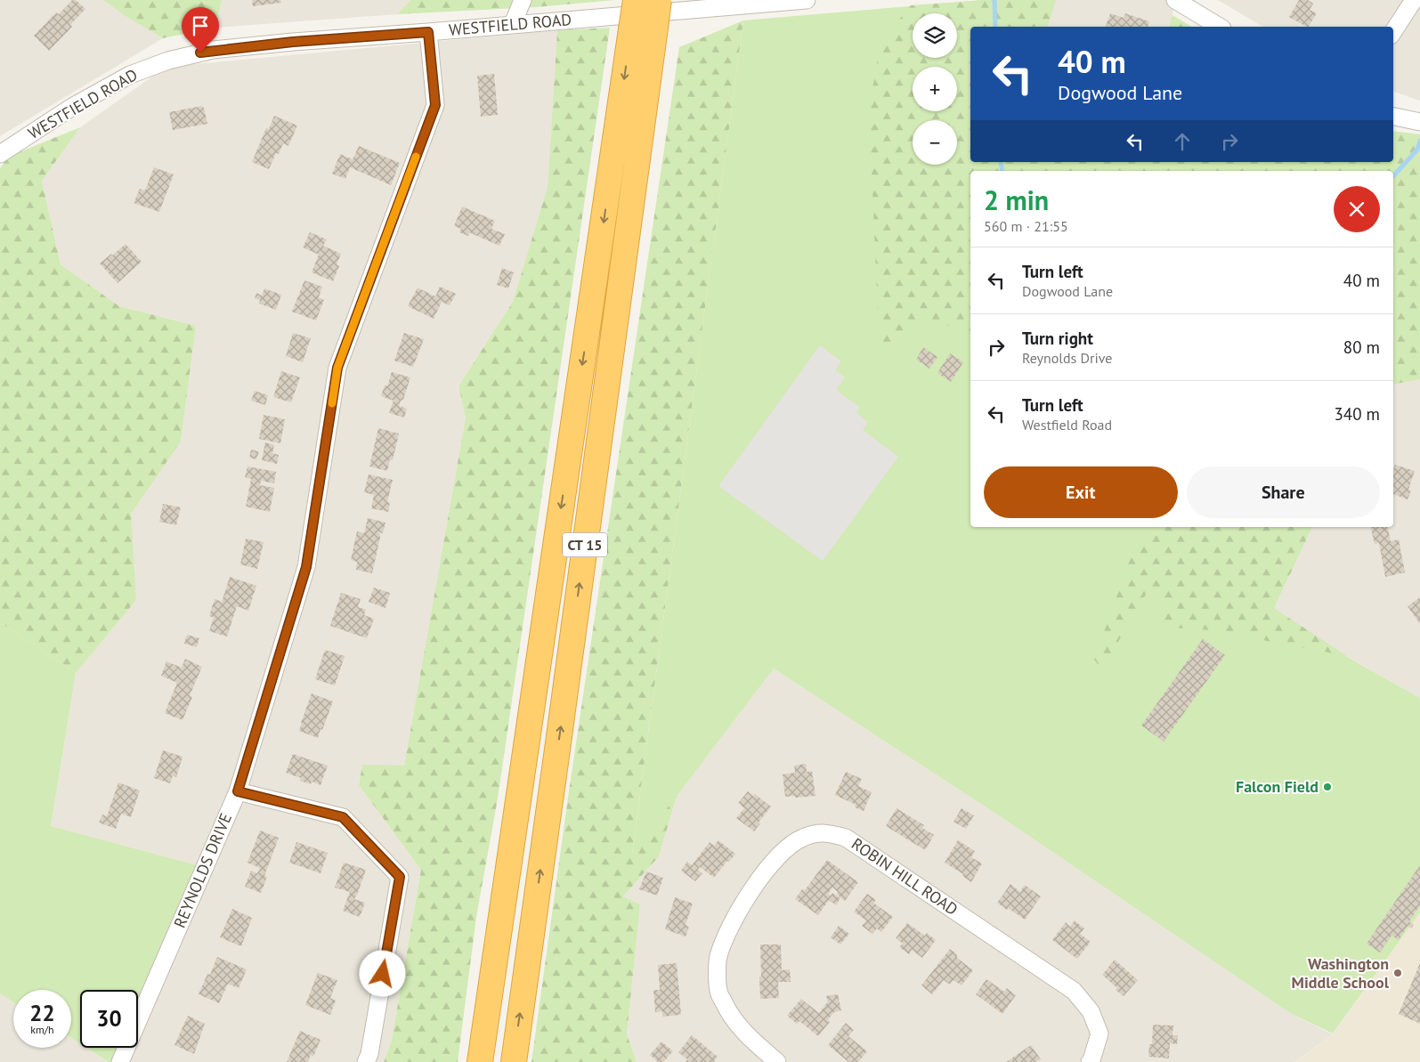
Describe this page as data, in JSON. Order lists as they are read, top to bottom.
{
  "streets": {
    "highway": ["CT 15"],
    "street": ["WESTFIELD ROAD", "REYNOLDS DRIVE", "ROBIN HILL ROAD"]
  },
  "crossings": [
    ["WESTFIELD ROAD", "REYNOLDS DRIVE"]
  ],
  "places": ["Falcon Field", "Washington Middle School"],
  "page": {
    "map_buttons": ["+", "−"],
    "turn": ["40 m", "Dogwood Lane"],
    "heading": ["2 min", "560 m · 21:55"],
    "list": [
      {
        "name": "Turn left",
        "note": "Dogwood Lane",
        "value": "40 m"
      },
      {
        "name": "Turn right",
        "note": "Reynolds Drive",
        "value": "80 m"
      },
      {
        "name": "Turn left",
        "note": "Westfield Road",
        "value": "340 m"
      }
    ],
    "buttons": ["Exit", "Share"],
    "speed": "22 km/h",
    "limit": "30"
  }
}
